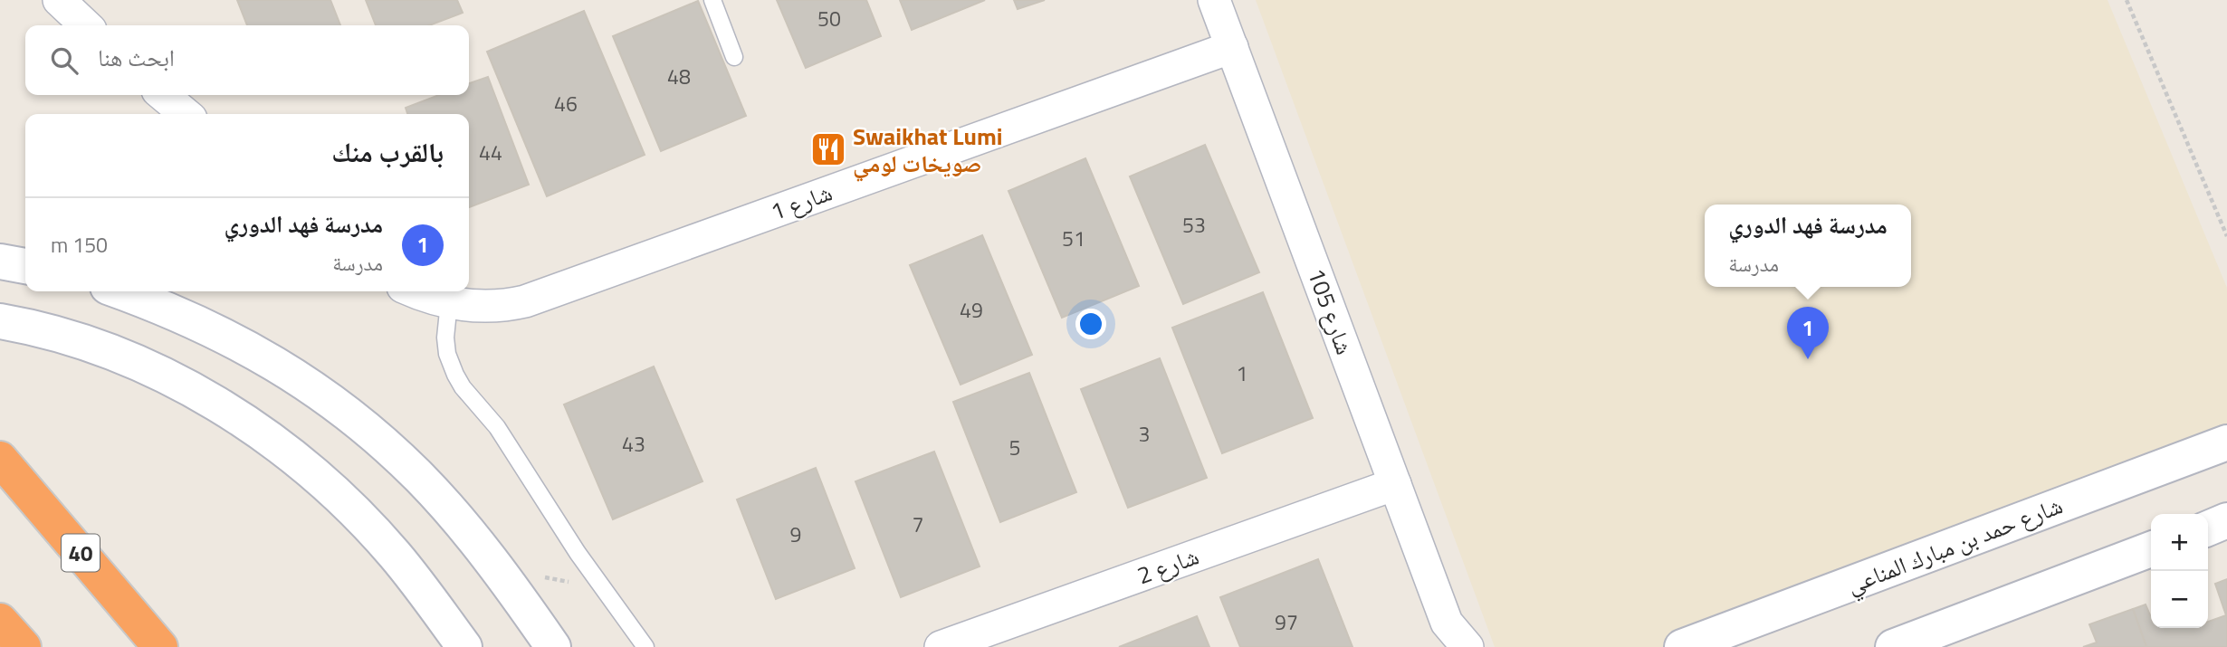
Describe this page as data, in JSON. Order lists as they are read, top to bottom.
{
  "streets": {
    "highway": ["40"],
    "main road": ["شارع حمد بن مبارك المناعي"],
    "street": ["شارع 1", "شارع 105", "شارع 2"]
  },
  "crossings": [
    ["شارع 1", "شارع 105"],
    ["شارع 105", "شارع 2"]
  ],
  "places": {
    "restaurant": ["Swaikhat Lumi صويخات لومي"]
  },
  "house_numbers": [
    "50",
    "48",
    "46",
    "44",
    "53",
    "51",
    "49",
    "1",
    "3",
    "43",
    "5",
    "7",
    "9",
    "97"
  ],
  "page": {
    "search": "ابحث هنا",
    "heading": "بالقرب منك",
    "list": [
      {
        "mark": "1",
        "name": "مدرسة فهد الدوري",
        "note": "مدرسة",
        "value": "150 m"
      }
    ],
    "popup": ["مدرسة فهد الدوري", "مدرسة"],
    "pins": "1",
    "map_buttons": ["+", "−"]
  }
}
